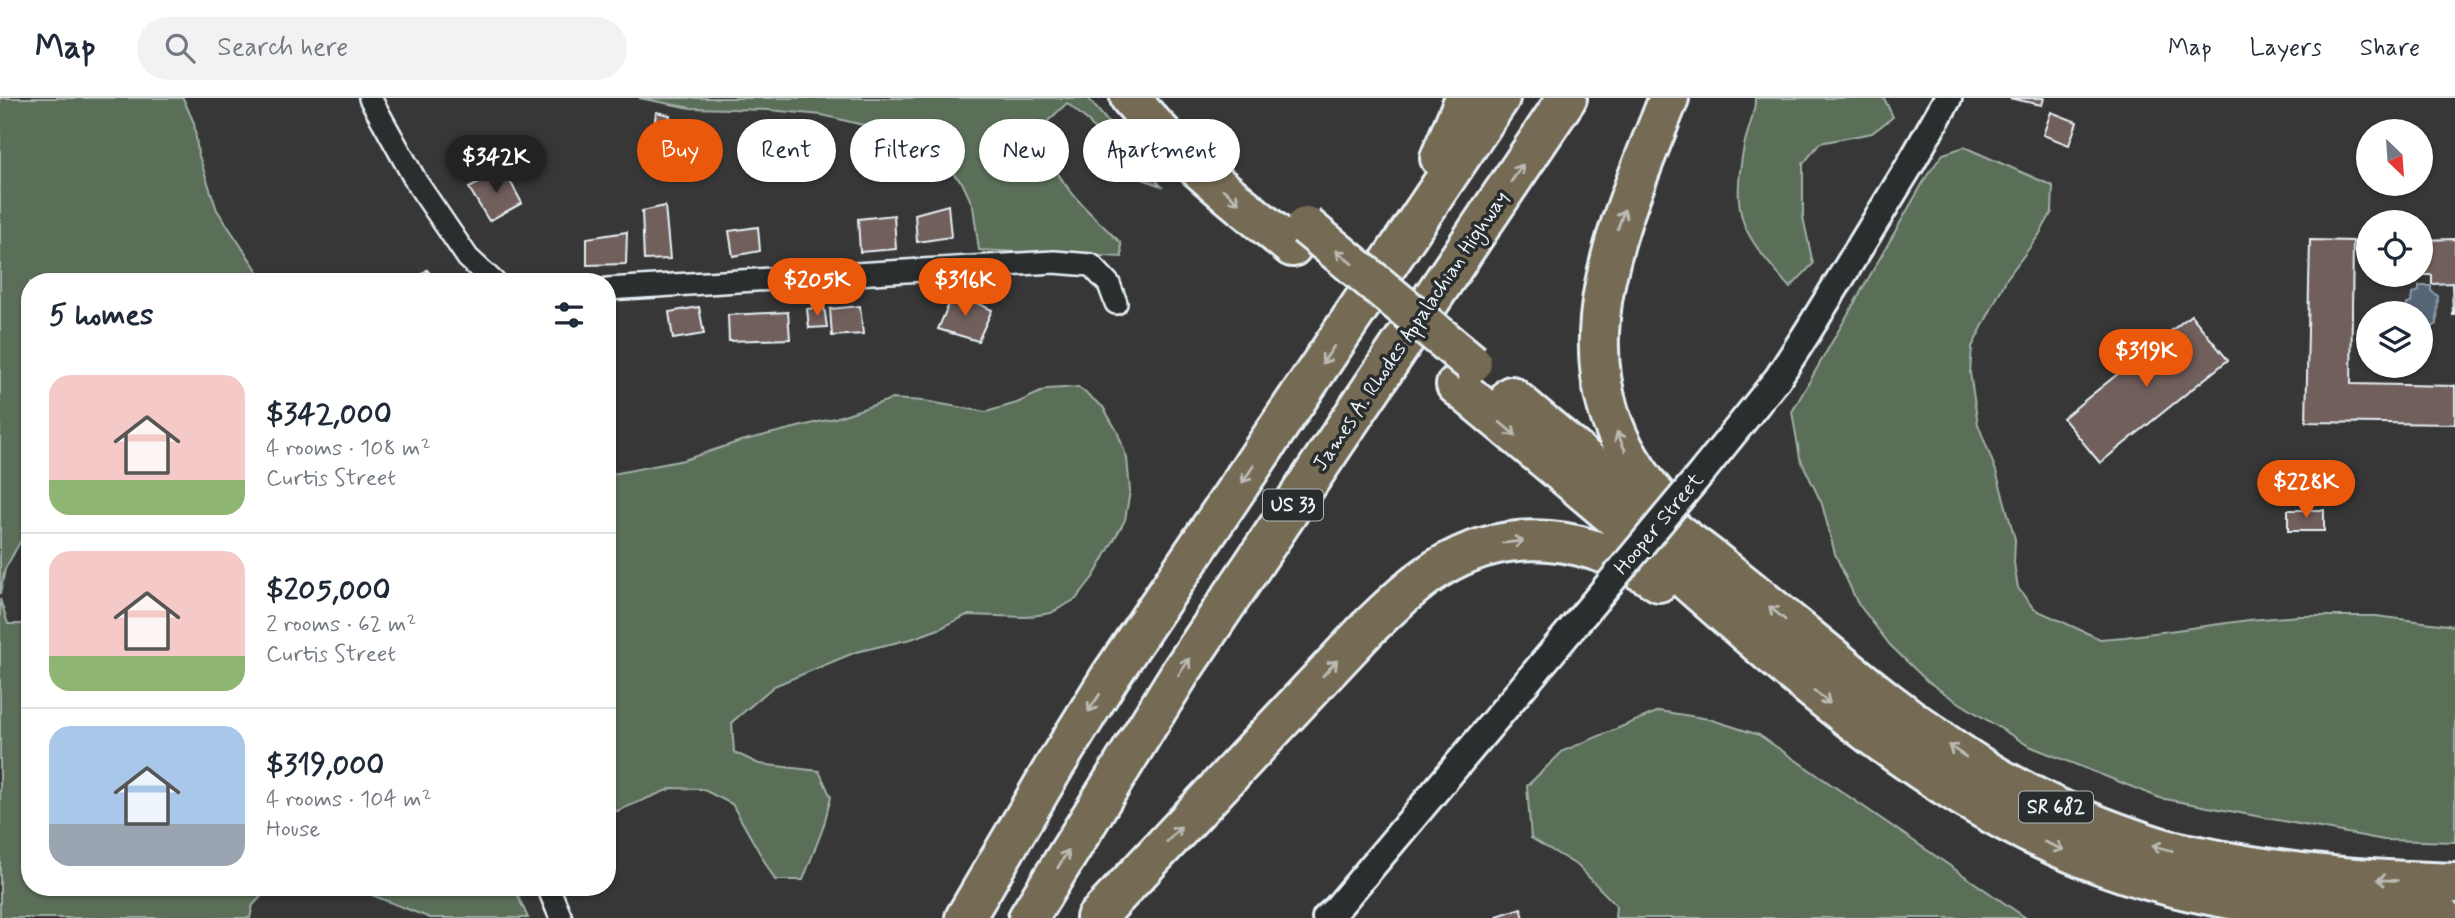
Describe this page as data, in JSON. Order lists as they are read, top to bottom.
{
  "streets": {
    "highway": ["James A. Rhodes Appalachian Highway", "US 33", "SR 682"],
    "street": ["Hooper Street"]
  },
  "north": "bottom right",
  "page": {
    "header": "Map",
    "search": "Search here",
    "nav": ["Map", "Layers", "Share"],
    "chip": [
      "Buy",
      "Rent",
      "Filters",
      "New",
      "Apartment"
    ],
    "price": [
      "$342K",
      "$205K",
      "$316K",
      "$319K",
      "$228K"
    ],
    "heading": "5 homes",
    "list": [
      {
        "name": "$342,000",
        "note": "4 rooms · 108 m² · Curtis Street"
      },
      {
        "name": "$205,000",
        "note": "2 rooms · 62 m² · Curtis Street"
      },
      {
        "name": "$319,000",
        "note": "4 rooms · 104 m² · House"
      }
    ]
  }
}
